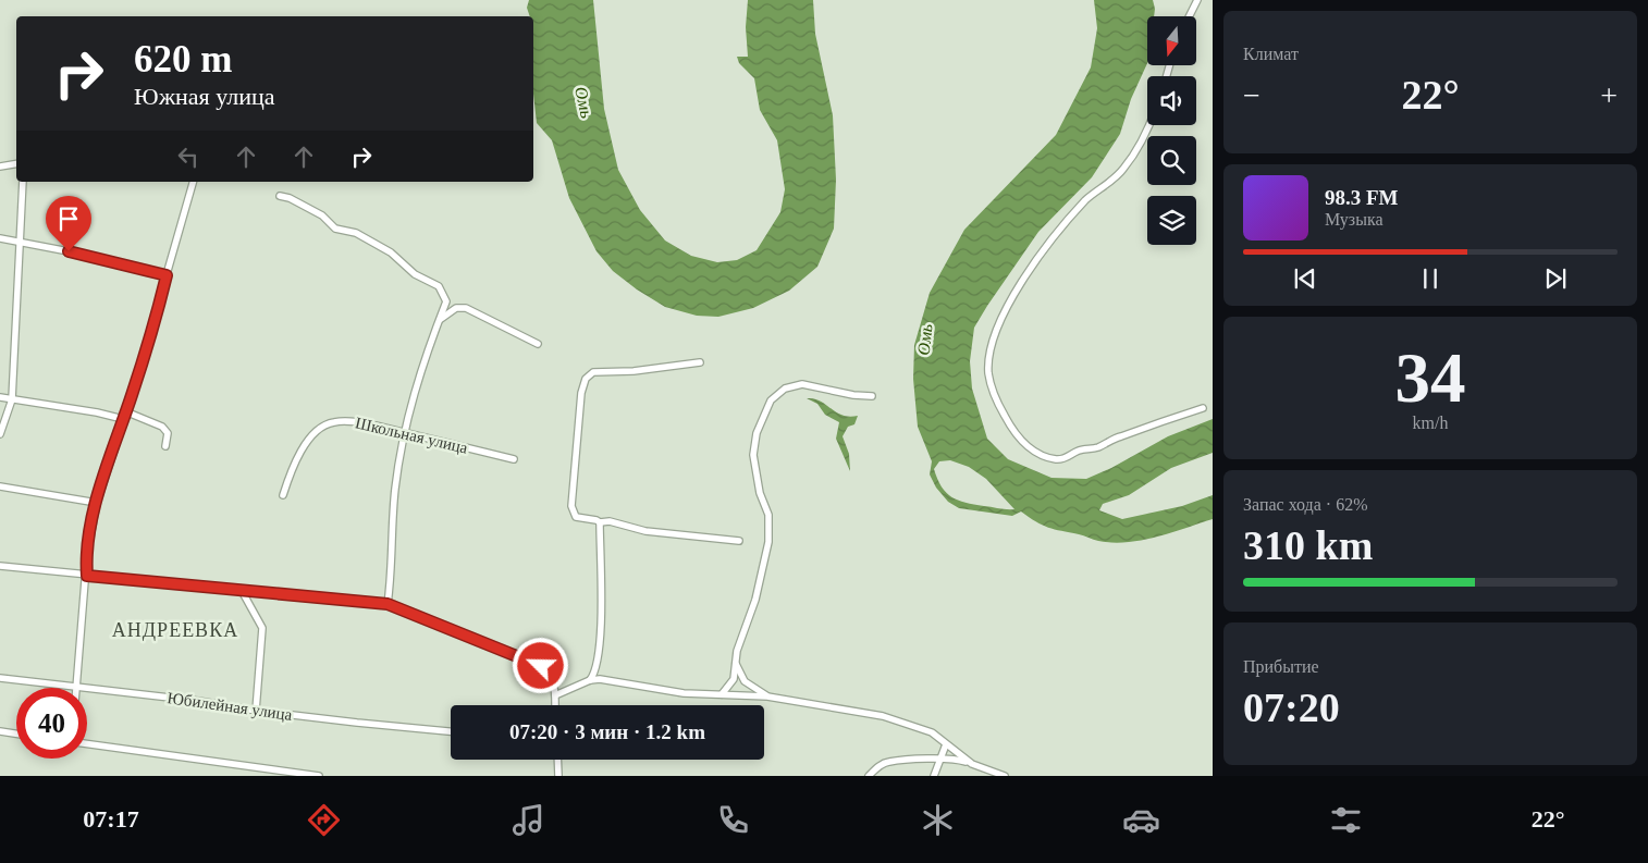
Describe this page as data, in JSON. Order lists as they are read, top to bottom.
{
  "streets": {
    "street": ["Школьная улица", "Юбилейная улица"]
  },
  "districts": ["АНДРЕЕВКА"],
  "water": ["Омь"],
  "north": "bottom",
  "page": {
    "tile": [
      "Климат",
      ["34", "km/h"],
      ["Запас хода · 62%", "310 km"],
      ["Прибытие", "07:20"]
    ],
    "turn": ["620 m", "Южная улица"],
    "heat": ["−", "22°", "+"],
    "song": ["98.3 FM", "Музыка"],
    "limit": "40",
    "trip": "07:20 · 3 мин · 1.2 km",
    "tabs": ["07:17", "22°"]
  }
}
